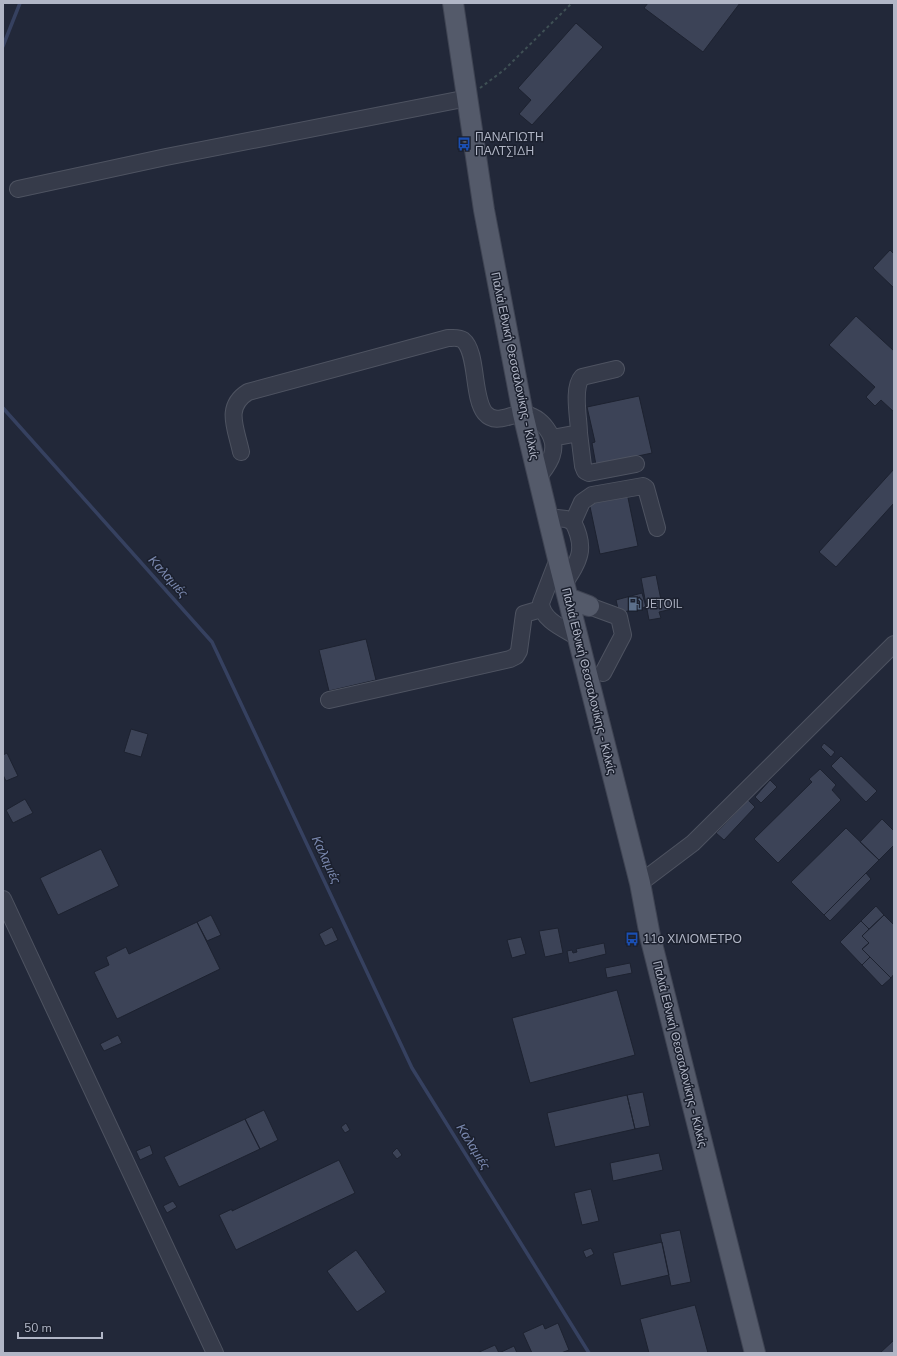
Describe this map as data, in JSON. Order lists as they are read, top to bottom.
{
  "streets": {
    "main road": ["Παλιά Εθνική Θεσσαλονίκης - Κιλκίς"]
  },
  "water": ["Καλαμιές"],
  "places": {
    "bus stop": ["ΠΑΝΑΓΙΩΤΗ ΠΑΛΤΣΙΔΗ", "11ο ΧΙΛΙΟΜΕΤΡΟ"],
    "fuel station": ["JETOIL"]
  },
  "scale_bar": "50 m"
}
